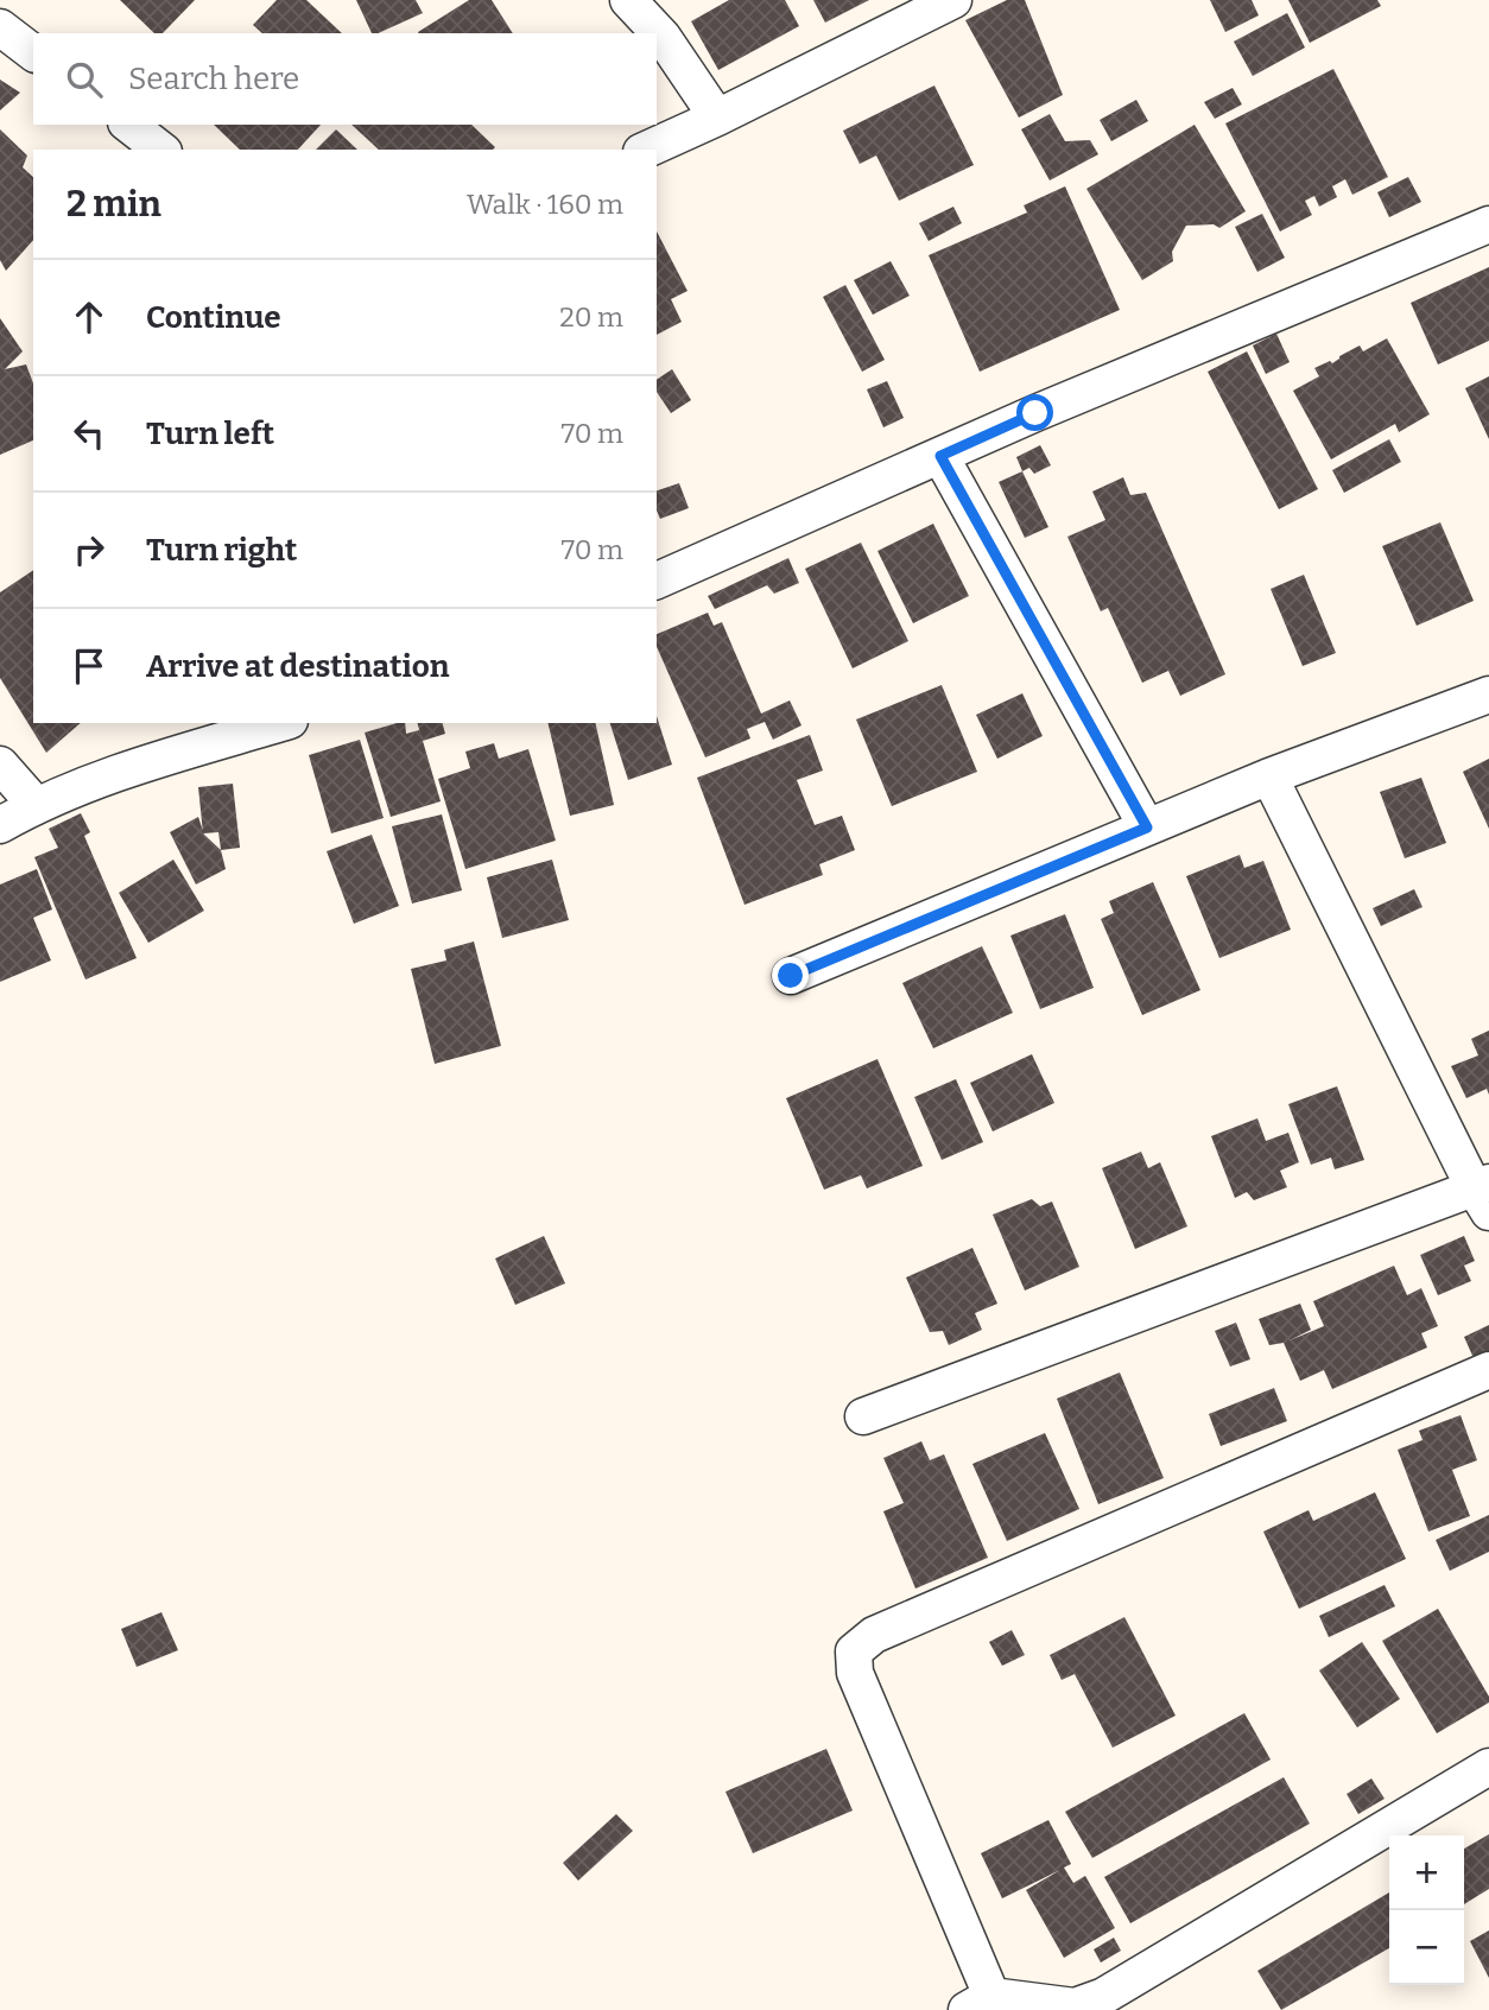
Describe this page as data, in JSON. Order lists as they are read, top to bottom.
{
  "page": {
    "search": "Search here",
    "heading": ["2 min", "Walk · 160 m"],
    "list": [
      ["Continue", "20 m"],
      ["Turn left", "70 m"],
      ["Turn right", "70 m"],
      "Arrive at destination"
    ],
    "map_buttons": ["+", "−"]
  }
}
